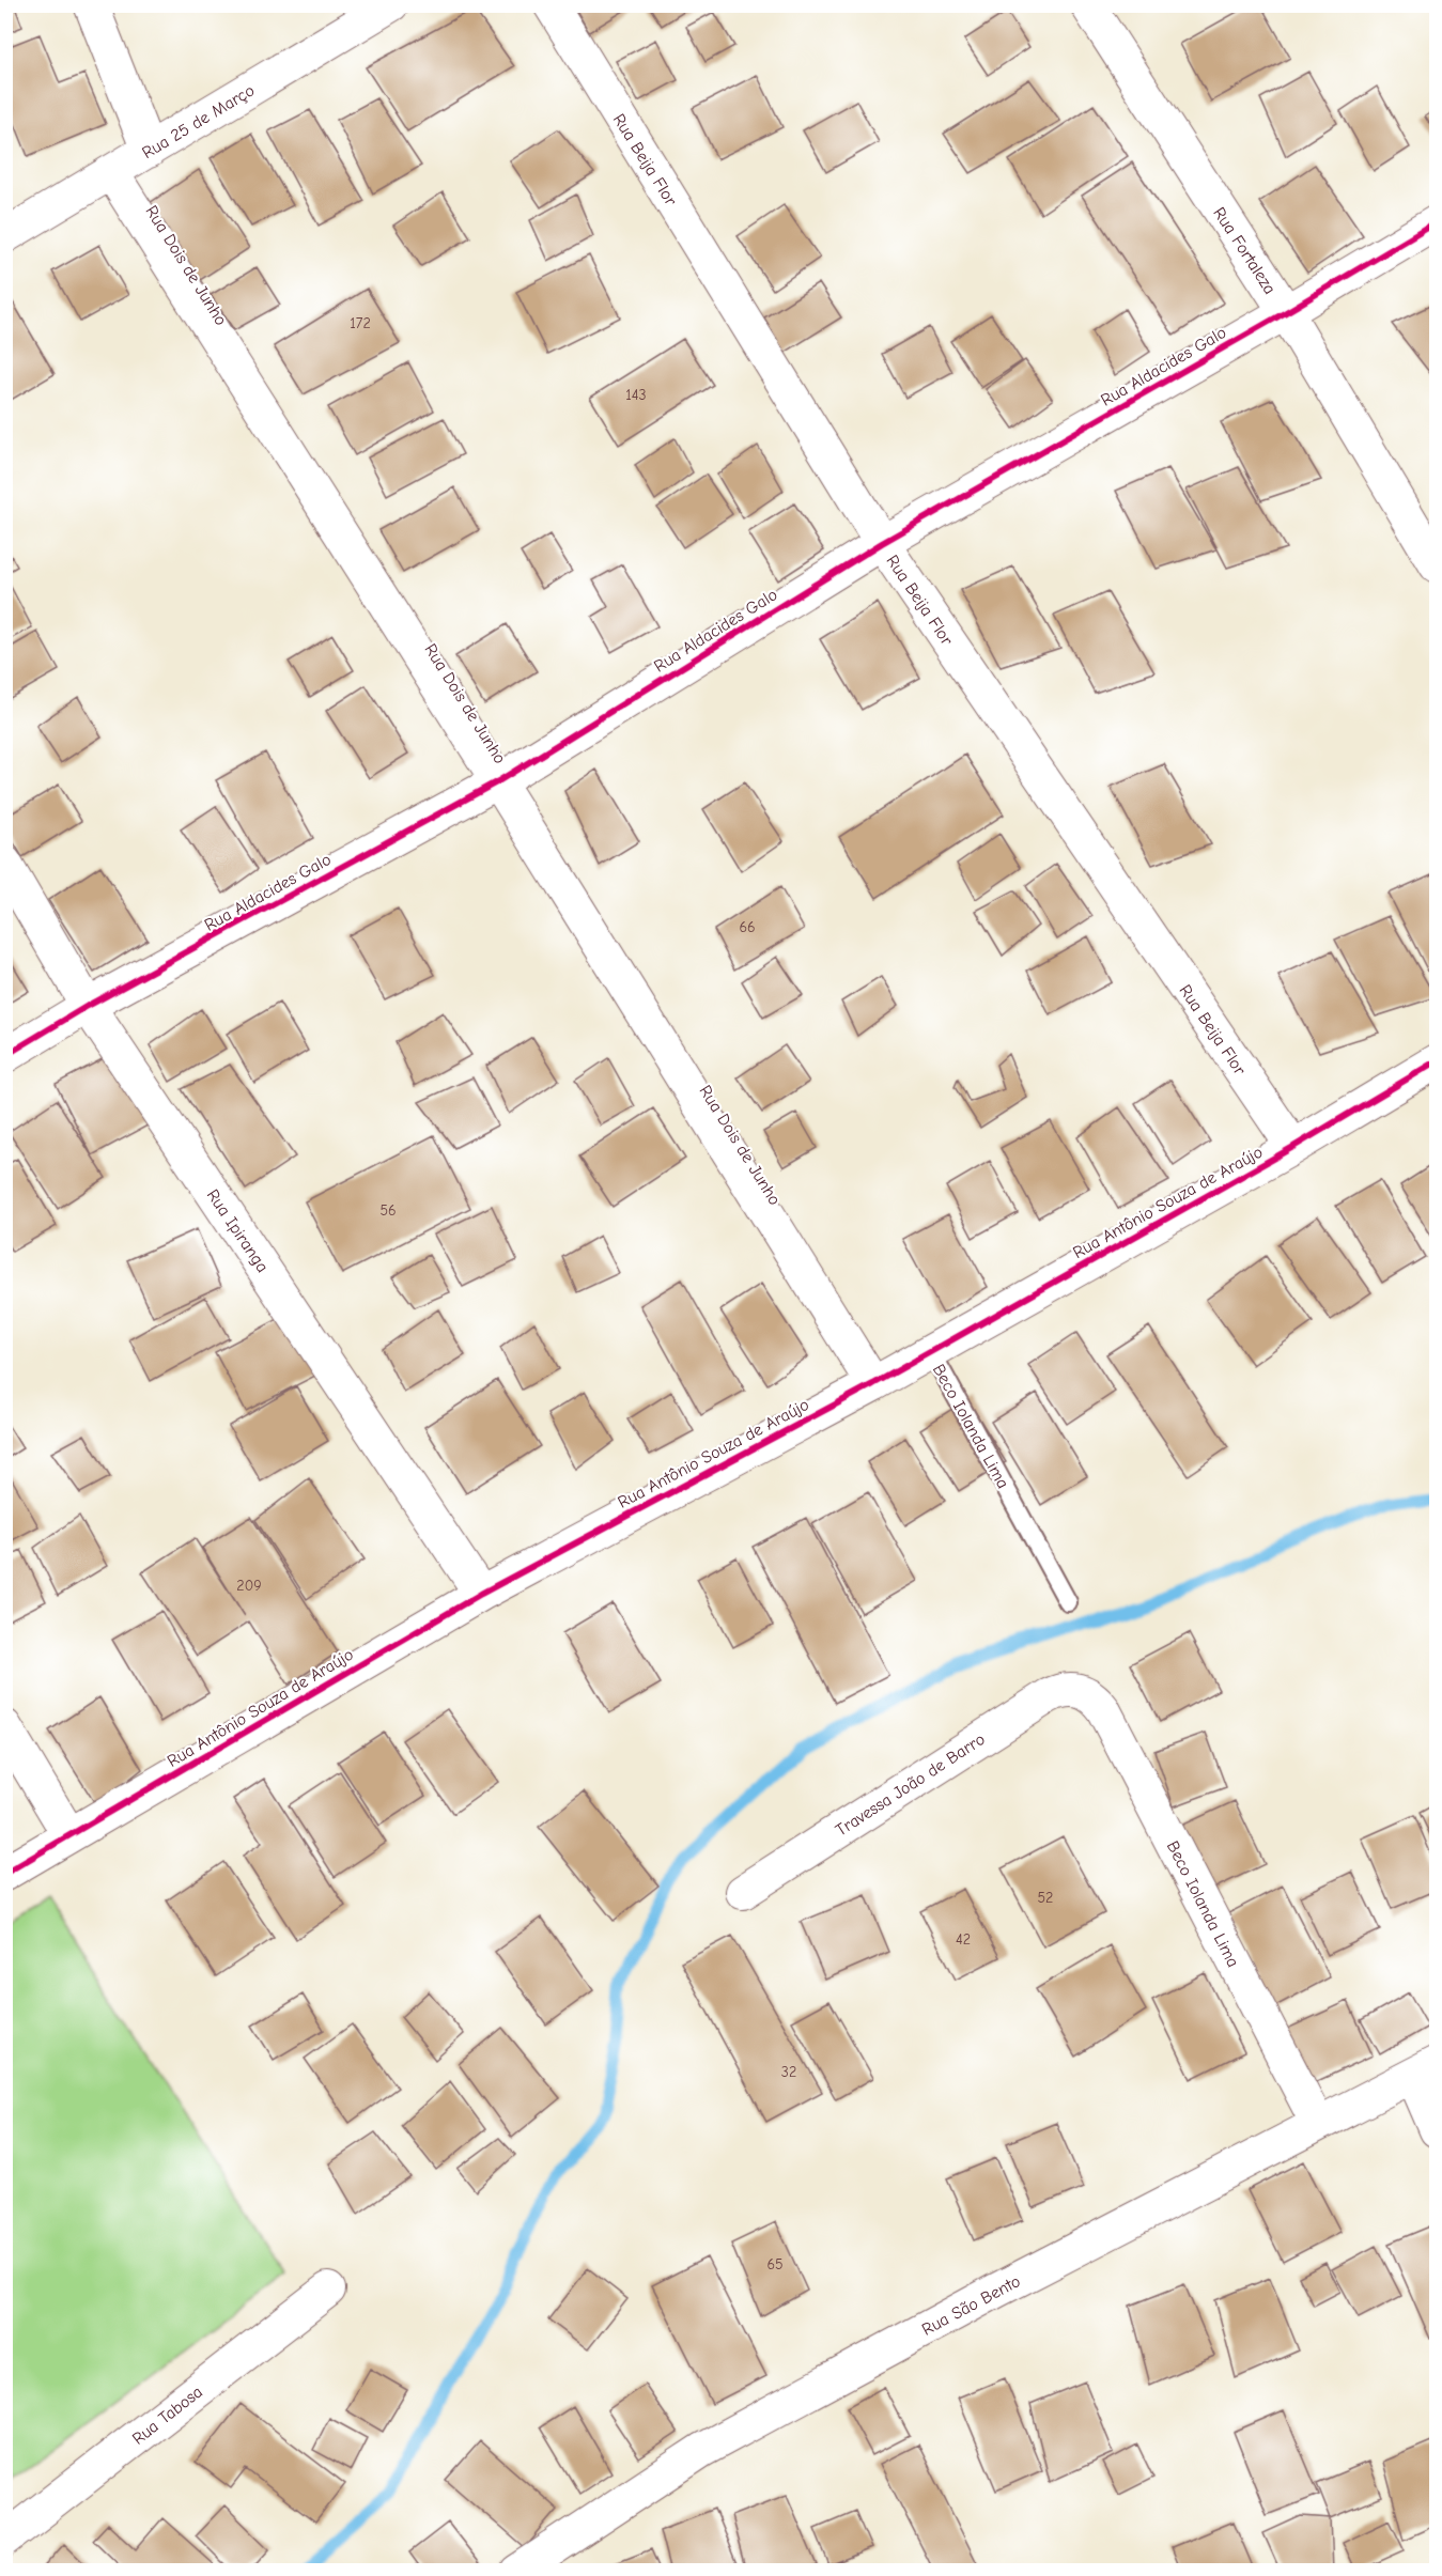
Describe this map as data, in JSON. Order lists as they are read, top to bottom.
{
  "streets": {
    "street": [
      "Rua 25 de Março",
      "Rua Beija Flor",
      "Rua Fortaleza",
      "Rua Dois de Junho",
      "Rua Aldacides Galo",
      "Rua Antônio Souza de Araújo",
      "Rua Ipiranga",
      "Beco Iolanda Lima",
      "Travessa João de Barro",
      "Rua São Bento",
      "Rua Tabosa"
    ]
  },
  "crossings": [
    ["Rua 25 de Março", "Rua Dois de Junho"],
    ["Rua Beija Flor", "Rua Aldacides Galo"],
    ["Rua Beija Flor", "Rua Antônio Souza de Araújo"],
    ["Rua Fortaleza", "Rua Aldacides Galo"],
    ["Rua Dois de Junho", "Rua Aldacides Galo"],
    ["Rua Dois de Junho", "Rua Antônio Souza de Araújo"],
    ["Rua Aldacides Galo", "Rua Ipiranga"],
    ["Rua Antônio Souza de Araújo", "Rua Ipiranga"],
    ["Rua Antônio Souza de Araújo", "Beco Iolanda Lima"],
    ["Beco Iolanda Lima", "Travessa João de Barro"],
    ["Beco Iolanda Lima", "Rua São Bento"]
  ],
  "house_numbers": [
    "172",
    "143",
    "66",
    "56",
    "209",
    "52",
    "42",
    "32",
    "65"
  ]
}
